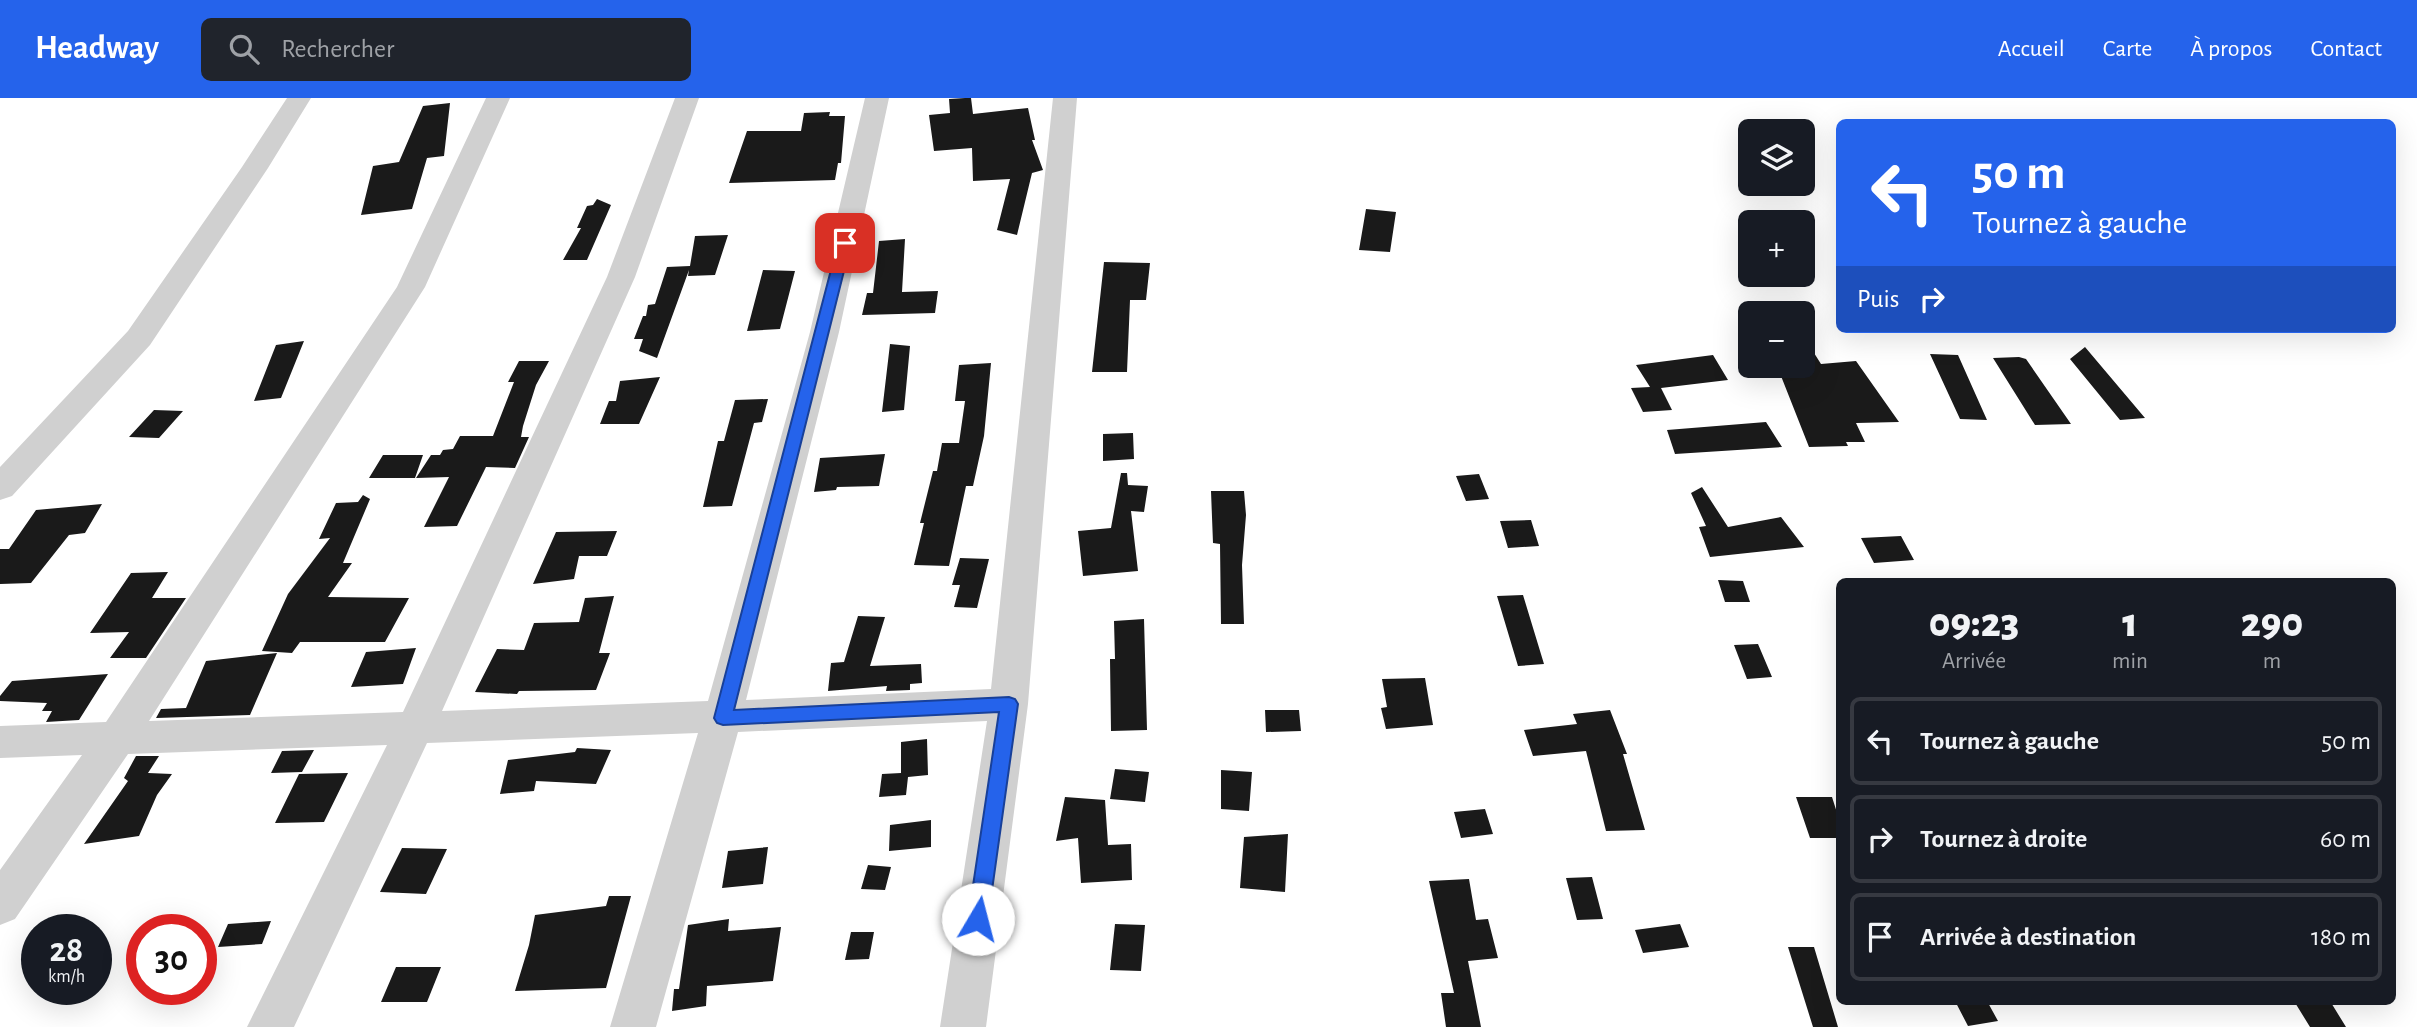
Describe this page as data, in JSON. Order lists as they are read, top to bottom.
{
  "page": {
    "header": "Headway",
    "search": "Rechercher",
    "nav": [
      "Accueil",
      "Carte",
      "À propos",
      "Contact"
    ],
    "map_buttons": ["+", "−"],
    "turn": ["50 m", "Tournez à gauche"],
    "then": "Puis",
    "eta": [
      "09:23",
      "Arrivée",
      "1",
      "min",
      "290",
      "m"
    ],
    "list": [
      {
        "name": "Tournez à gauche",
        "value": "50 m"
      },
      {
        "name": "Tournez à droite",
        "value": "60 m"
      },
      {
        "name": "Arrivée à destination",
        "value": "180 m"
      }
    ],
    "speed": "28 km/h",
    "limit": "30"
  }
}
